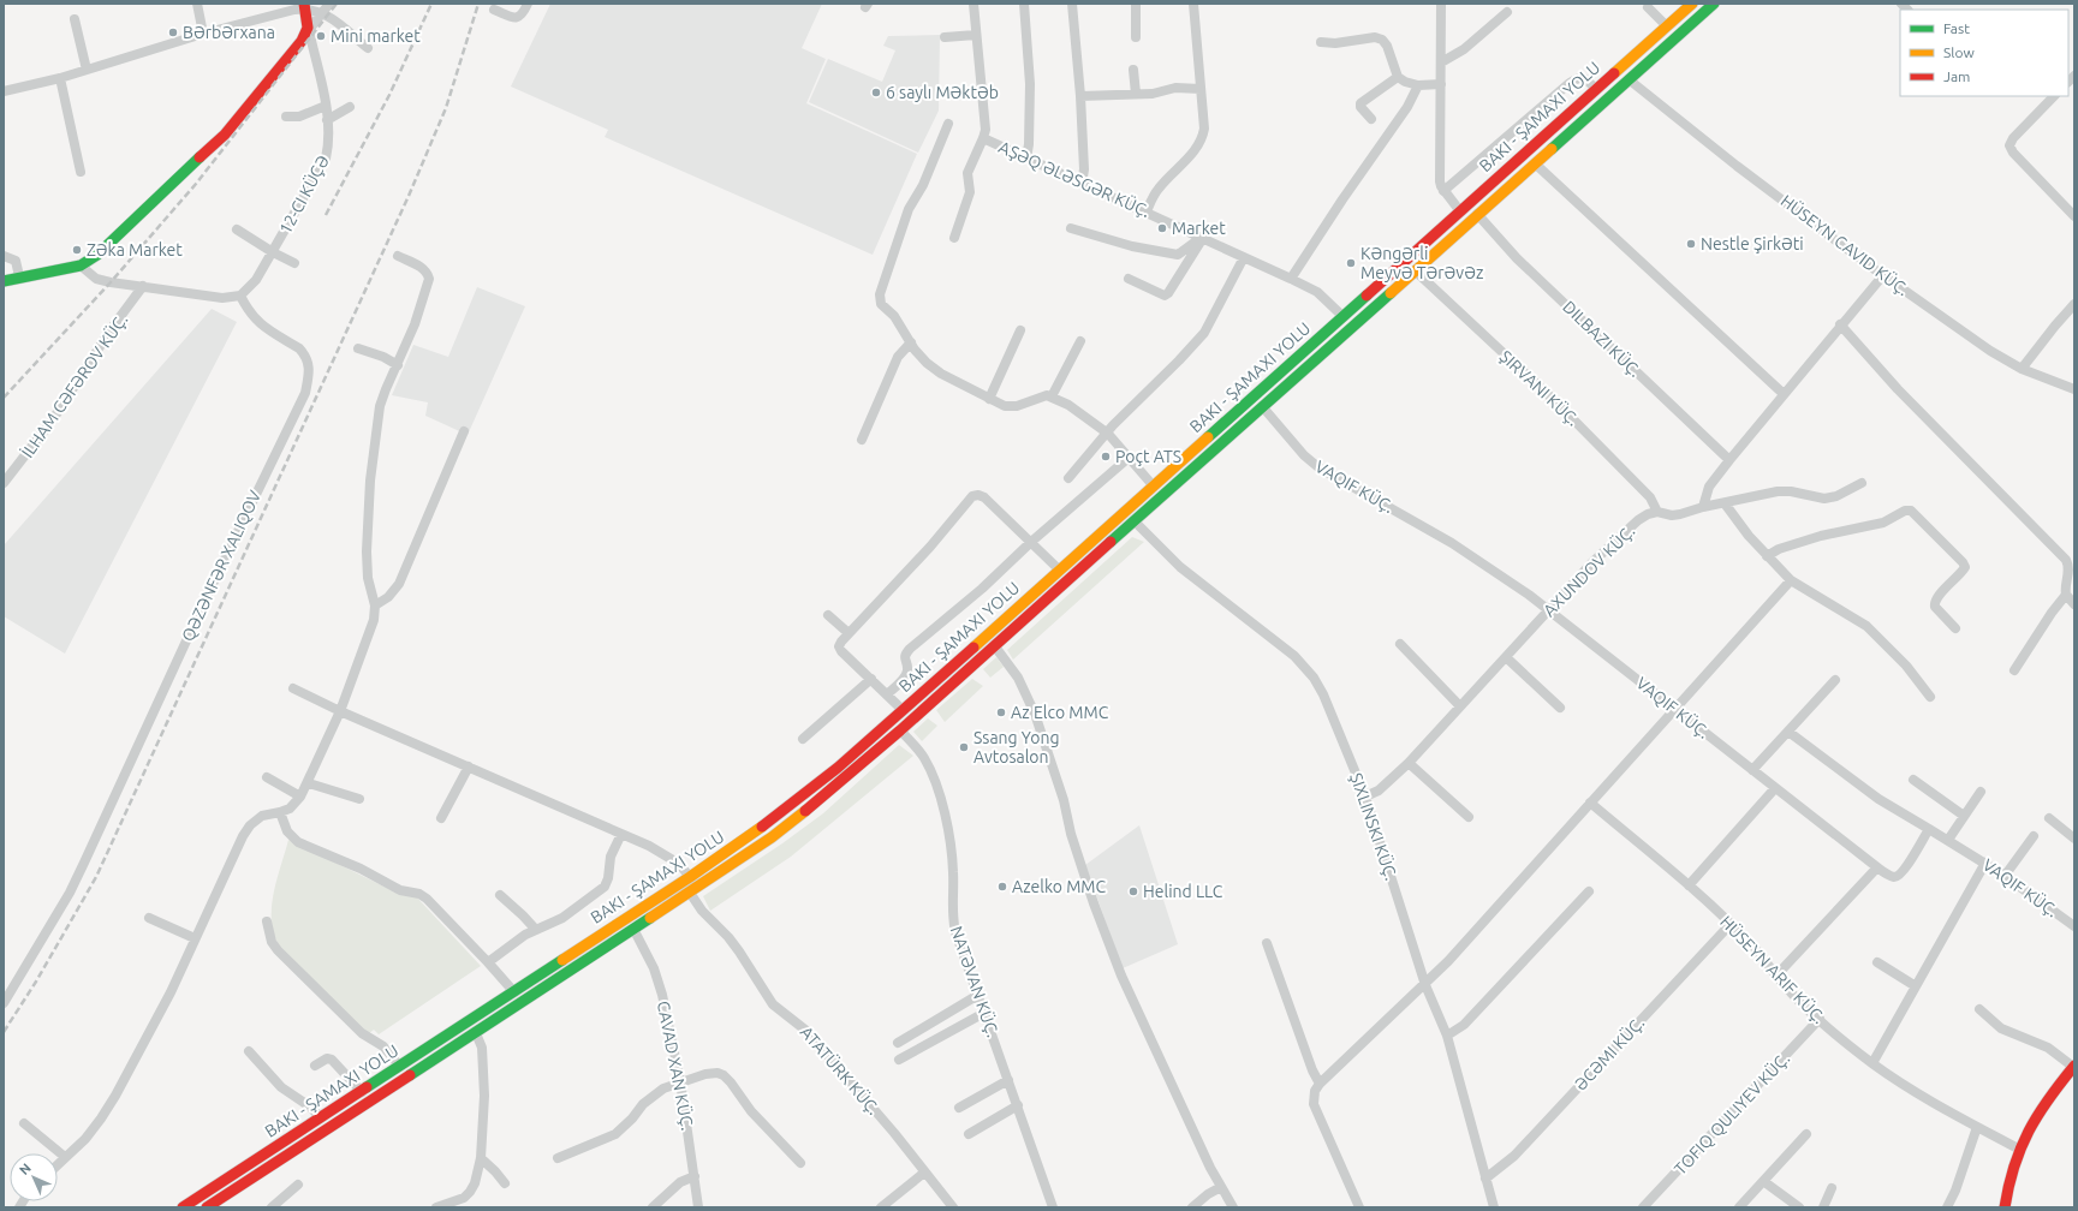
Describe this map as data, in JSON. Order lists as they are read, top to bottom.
{
  "streets": {
    "street": [
      "AŞƏQ ƏLƏSGƏR KÜÇ.",
      "12-CI KÜÇƏ",
      "HÜSEYN CAVID KÜÇ.",
      "DILBAZI KÜÇ.",
      "İLHAM CƏFƏROV KÜÇ.",
      "ŞIRVANI KÜÇ.",
      "VAQIF KÜÇ.",
      "AXUNDOV KÜÇ.",
      "HÜSEYN ARIF KÜÇ.",
      "NATƏVAN KÜÇ.",
      "ƏCƏMI KÜÇ.",
      "CAVAD XAN KÜÇ.",
      "ATATÜRK KÜÇ.",
      "TOFIQ QULIYEV KÜÇ."
    ]
  },
  "crossings": [
    ["ŞIRVANI KÜÇ.", "AXUNDOV KÜÇ."],
    ["VAQIF KÜÇ.", "AXUNDOV KÜÇ."],
    ["HÜSEYN ARIF KÜÇ.", "ƏCƏMI KÜÇ."],
    ["HÜSEYN ARIF KÜÇ.", "TOFIQ QULIYEV KÜÇ."]
  ],
  "places": [
    "Bərbərxana",
    "Mini market",
    "6 saylı Məktəb",
    "Market",
    "Nestle Şirkəti",
    "Zəka Market",
    "Kəngərli Meyvə Tərəvəz",
    "Poçt ATS",
    "Az Elco MMC",
    "Ssang Yong Avtosalon",
    "Azelko MMC",
    "Helind LLC"
  ],
  "legend": ["Fast", "Slow", "Jam"],
  "north": "top left"
}
